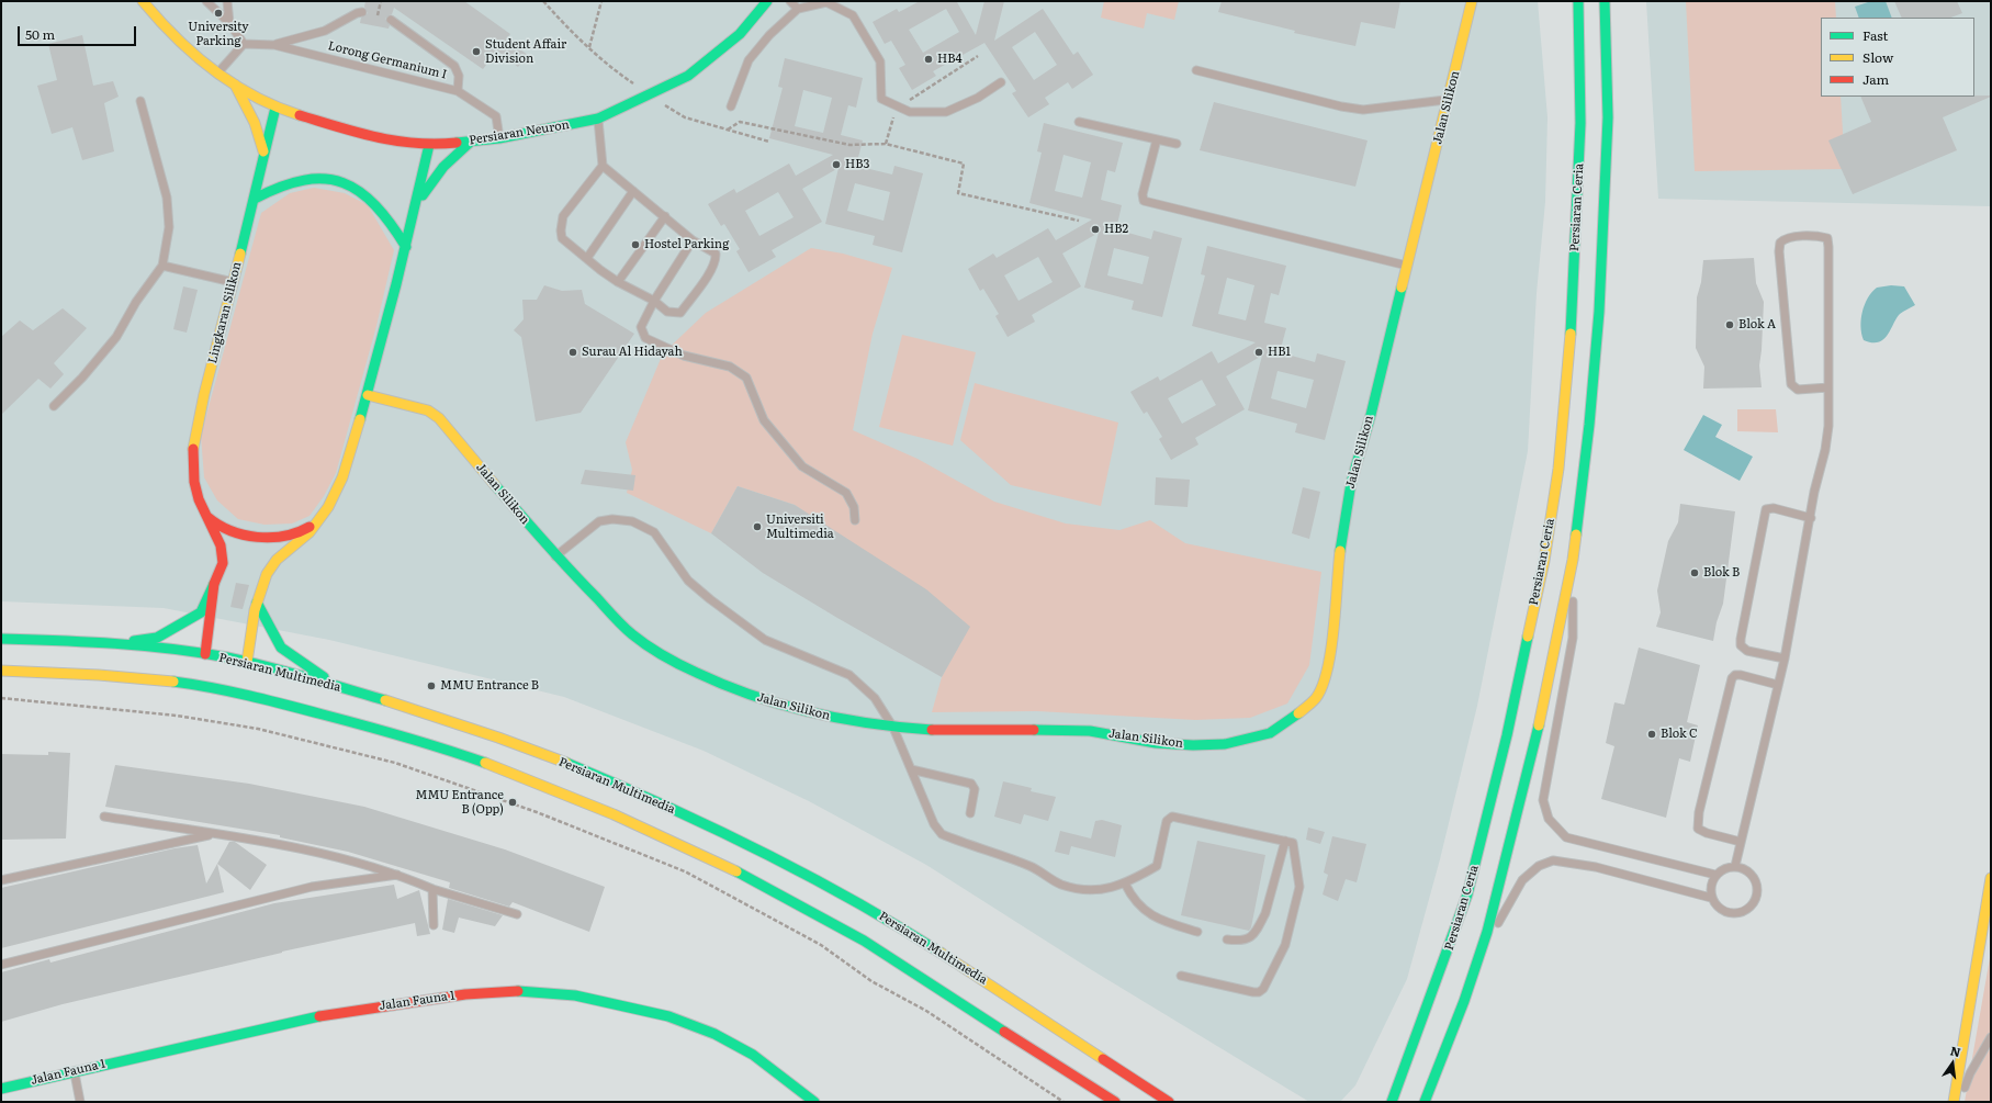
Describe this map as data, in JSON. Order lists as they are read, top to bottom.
{
  "streets": {
    "street": [
      "Jalan Silikon",
      "Persiaran Neuron",
      "Persiaran Ceria",
      "Lingkaran Silikon",
      "Persiaran Multimedia",
      "Jalan Fauna 1"
    ],
    "lane": ["Lorong Germanium I"]
  },
  "crossings": [
    ["Lorong Germanium I", "Persiaran Neuron"],
    ["Persiaran Neuron", "Lingkaran Silikon"],
    ["Lingkaran Silikon", "Persiaran Multimedia"]
  ],
  "places": [
    "University Parking",
    "Student Affair Division",
    "HB4",
    "HB3",
    "HB2",
    "Hostel Parking",
    "Blok A",
    "Surau Al Hidayah",
    "HB1",
    "Universiti Multimedia",
    "Blok B",
    "MMU Entrance B",
    "Blok C",
    "MMU Entrance B (Opp)"
  ],
  "legend": ["Fast", "Slow", "Jam"],
  "scale_bar": "50 m",
  "north": "top"
}
